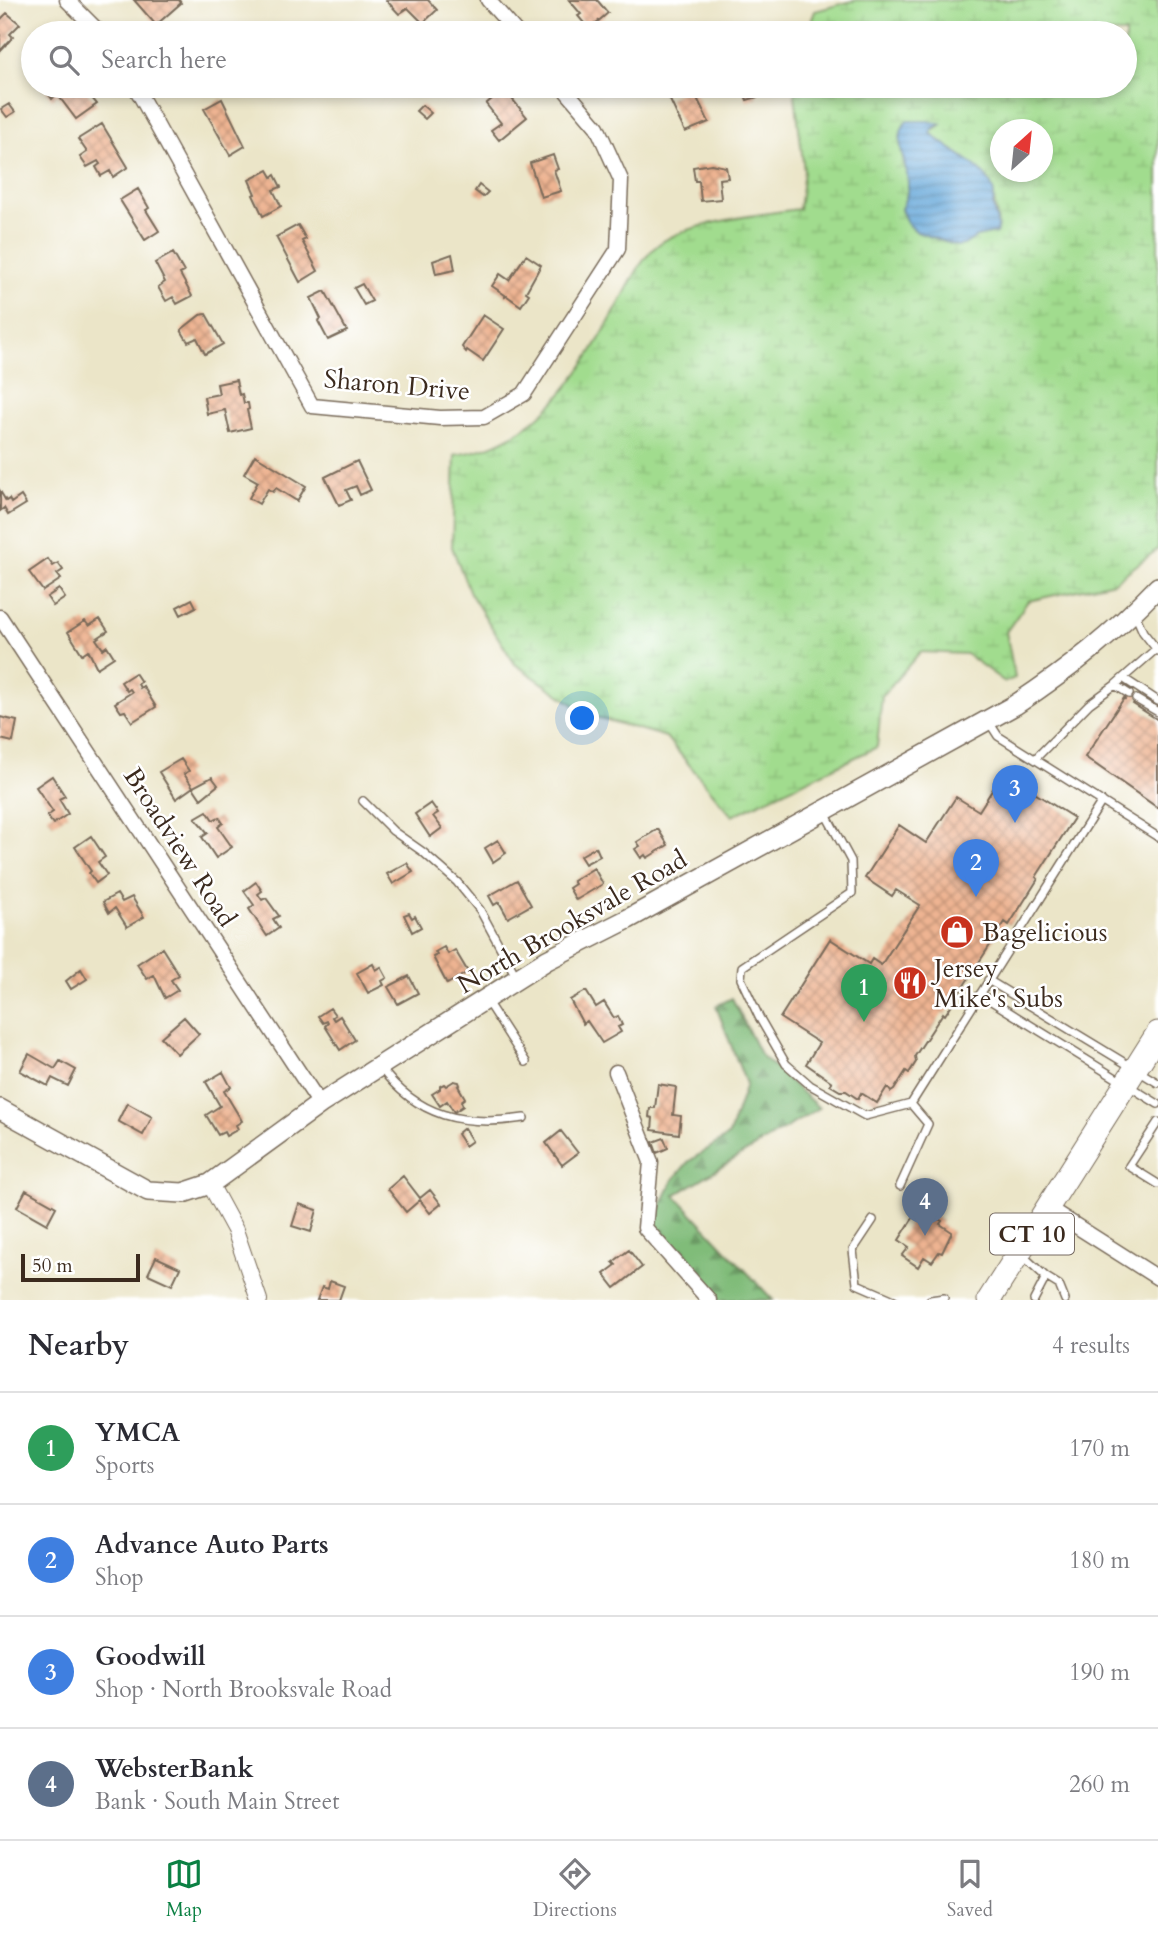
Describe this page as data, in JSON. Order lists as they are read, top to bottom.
{
  "streets": {
    "highway": ["CT 10"],
    "main road": ["North Brooksvale Road"],
    "street": ["Sharon Drive", "Broadview Road"]
  },
  "crossings": [
    ["Broadview Road", "North Brooksvale Road"]
  ],
  "places": {
    "shop": ["Bagelicious"],
    "restaurant": ["Jersey Mike's Subs"]
  },
  "scale_bar": "50 m",
  "north": "top right",
  "page": {
    "search": "Search here",
    "pins": [
      "3",
      "2",
      "1",
      "4"
    ],
    "scale": "50 m",
    "heading": ["Nearby", "4 results"],
    "list": [
      {
        "mark": "1",
        "name": "YMCA",
        "note": "Sports",
        "value": "170 m"
      },
      {
        "mark": "2",
        "name": "Advance Auto Parts",
        "note": "Shop",
        "value": "180 m"
      },
      {
        "mark": "3",
        "name": "Goodwill",
        "note": "Shop · North Brooksvale Road",
        "value": "190 m"
      },
      {
        "mark": "4",
        "name": "WebsterBank",
        "note": "Bank · South Main Street",
        "value": "260 m"
      }
    ],
    "nav": ["Map", "Directions", "Saved"]
  }
}
